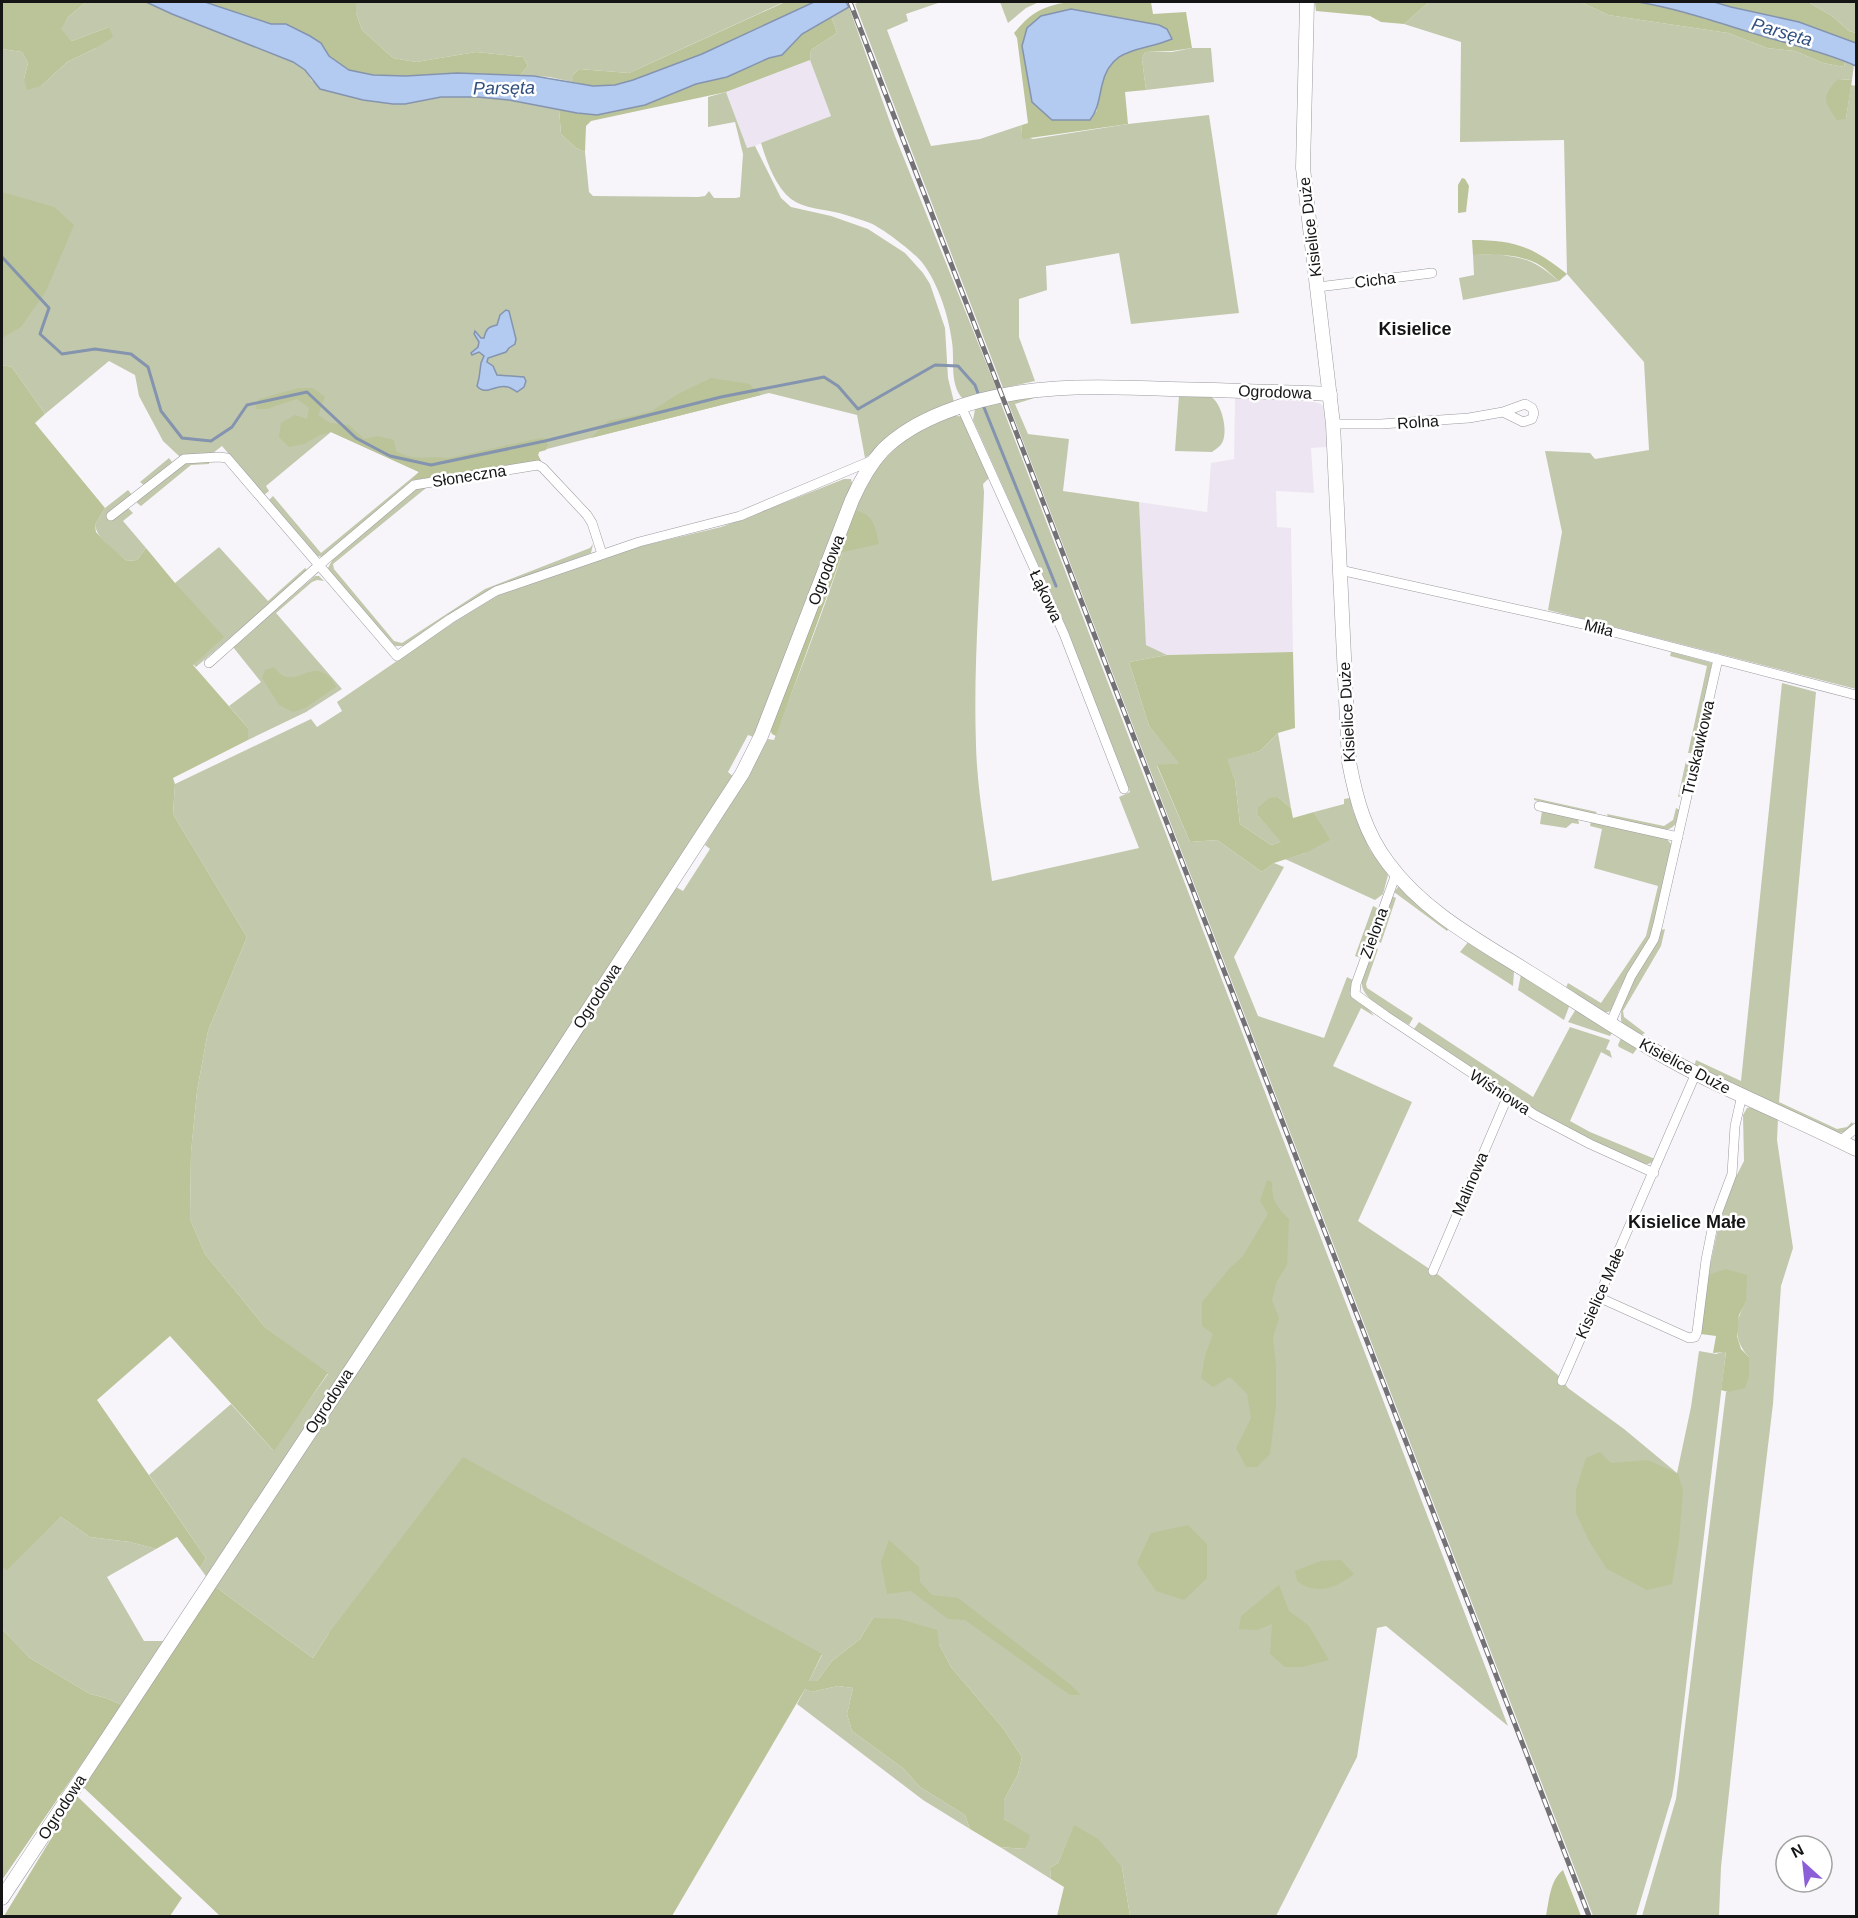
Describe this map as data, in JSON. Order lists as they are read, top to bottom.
{
  "streets": {
    "street": [
      "Kisielice Duże",
      "Cicha",
      "Ogrodowa",
      "Rolna",
      "Słoneczna",
      "Łąkowa",
      "Miła",
      "Truskawkowa",
      "Zielona",
      "Wiśniowa",
      "Malinowa",
      "Kisielice Małe"
    ]
  },
  "crossings": [
    ["Kisielice Duże", "Cicha"],
    ["Kisielice Duże", "Ogrodowa"],
    ["Kisielice Duże", "Rolna"],
    ["Kisielice Duże", "Miła"],
    ["Kisielice Duże", "Truskawkowa"],
    ["Kisielice Duże", "Zielona"],
    ["Kisielice Duże", "Kisielice Małe"],
    ["Ogrodowa", "Łąkowa"],
    ["Miła", "Truskawkowa"],
    ["Zielona", "Wiśniowa"],
    ["Wiśniowa", "Malinowa"],
    ["Wiśniowa", "Kisielice Małe"]
  ],
  "districts": ["Kisielice", "Kisielice Małe"],
  "water": ["Parsęta"],
  "north": "top left"
}
